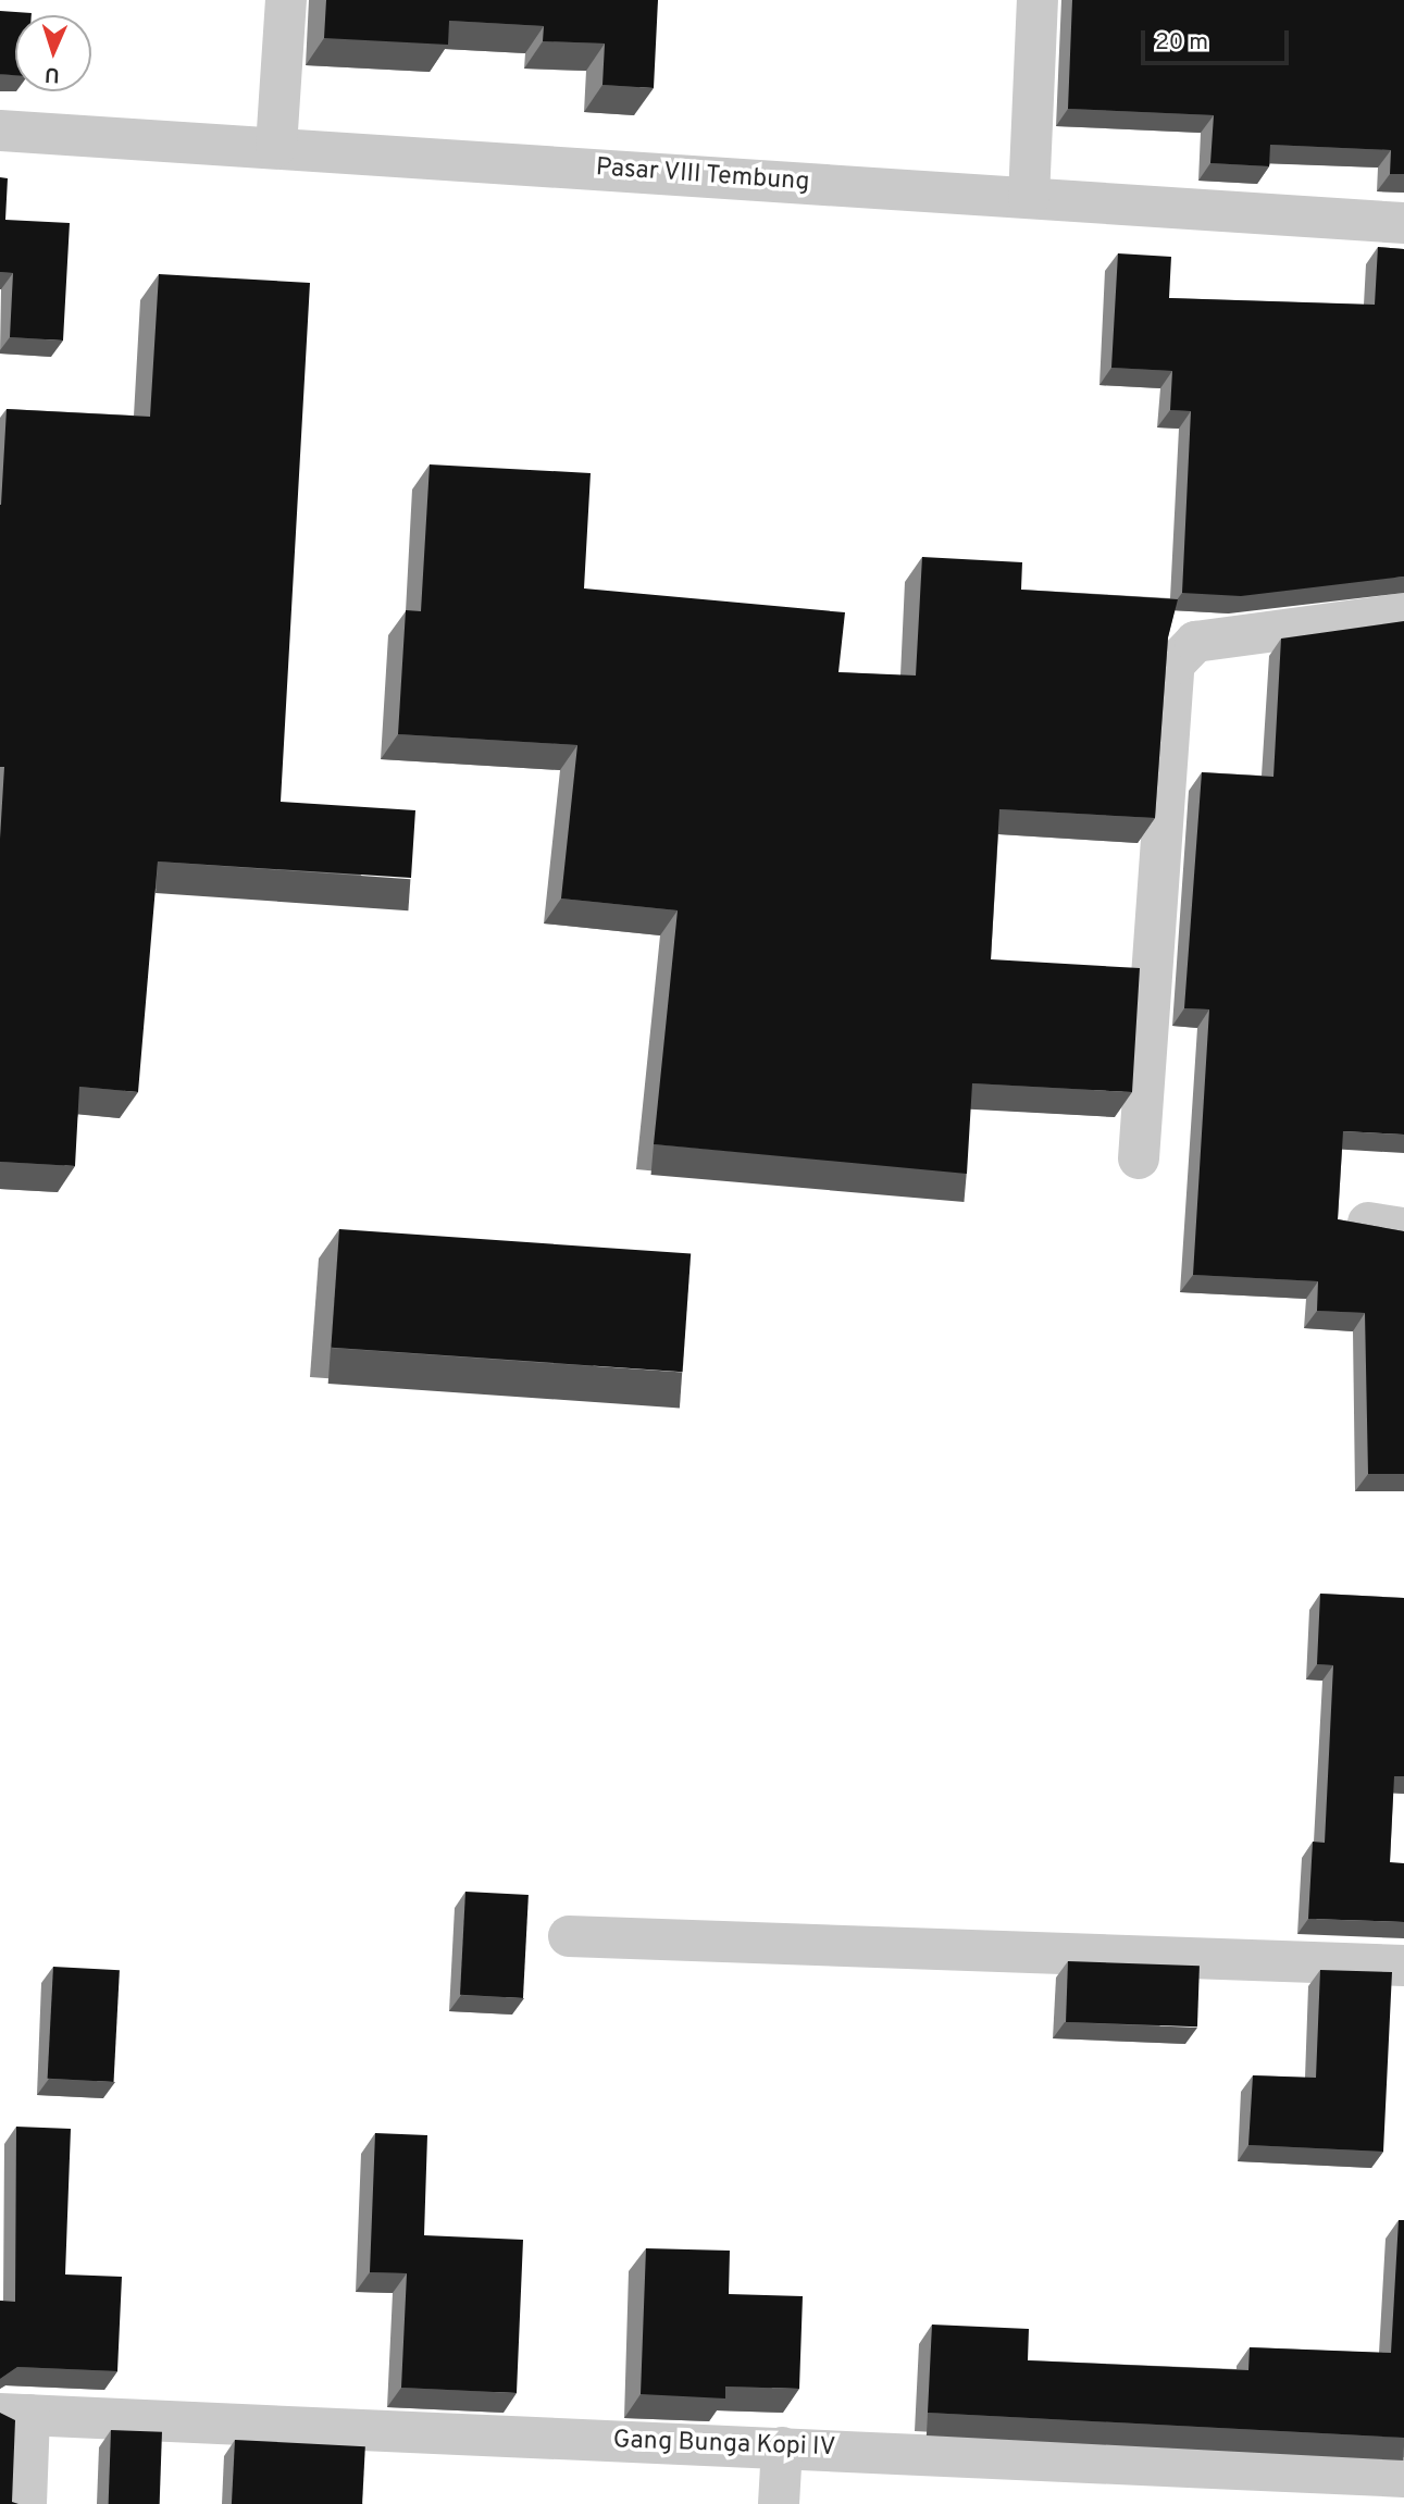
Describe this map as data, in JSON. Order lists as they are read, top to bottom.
{
  "streets": {
    "street": ["Pasar VIII Tembung", "Gang Bunga Kopi IV"]
  },
  "scale_bar": "20 m",
  "north": "bottom"
}
